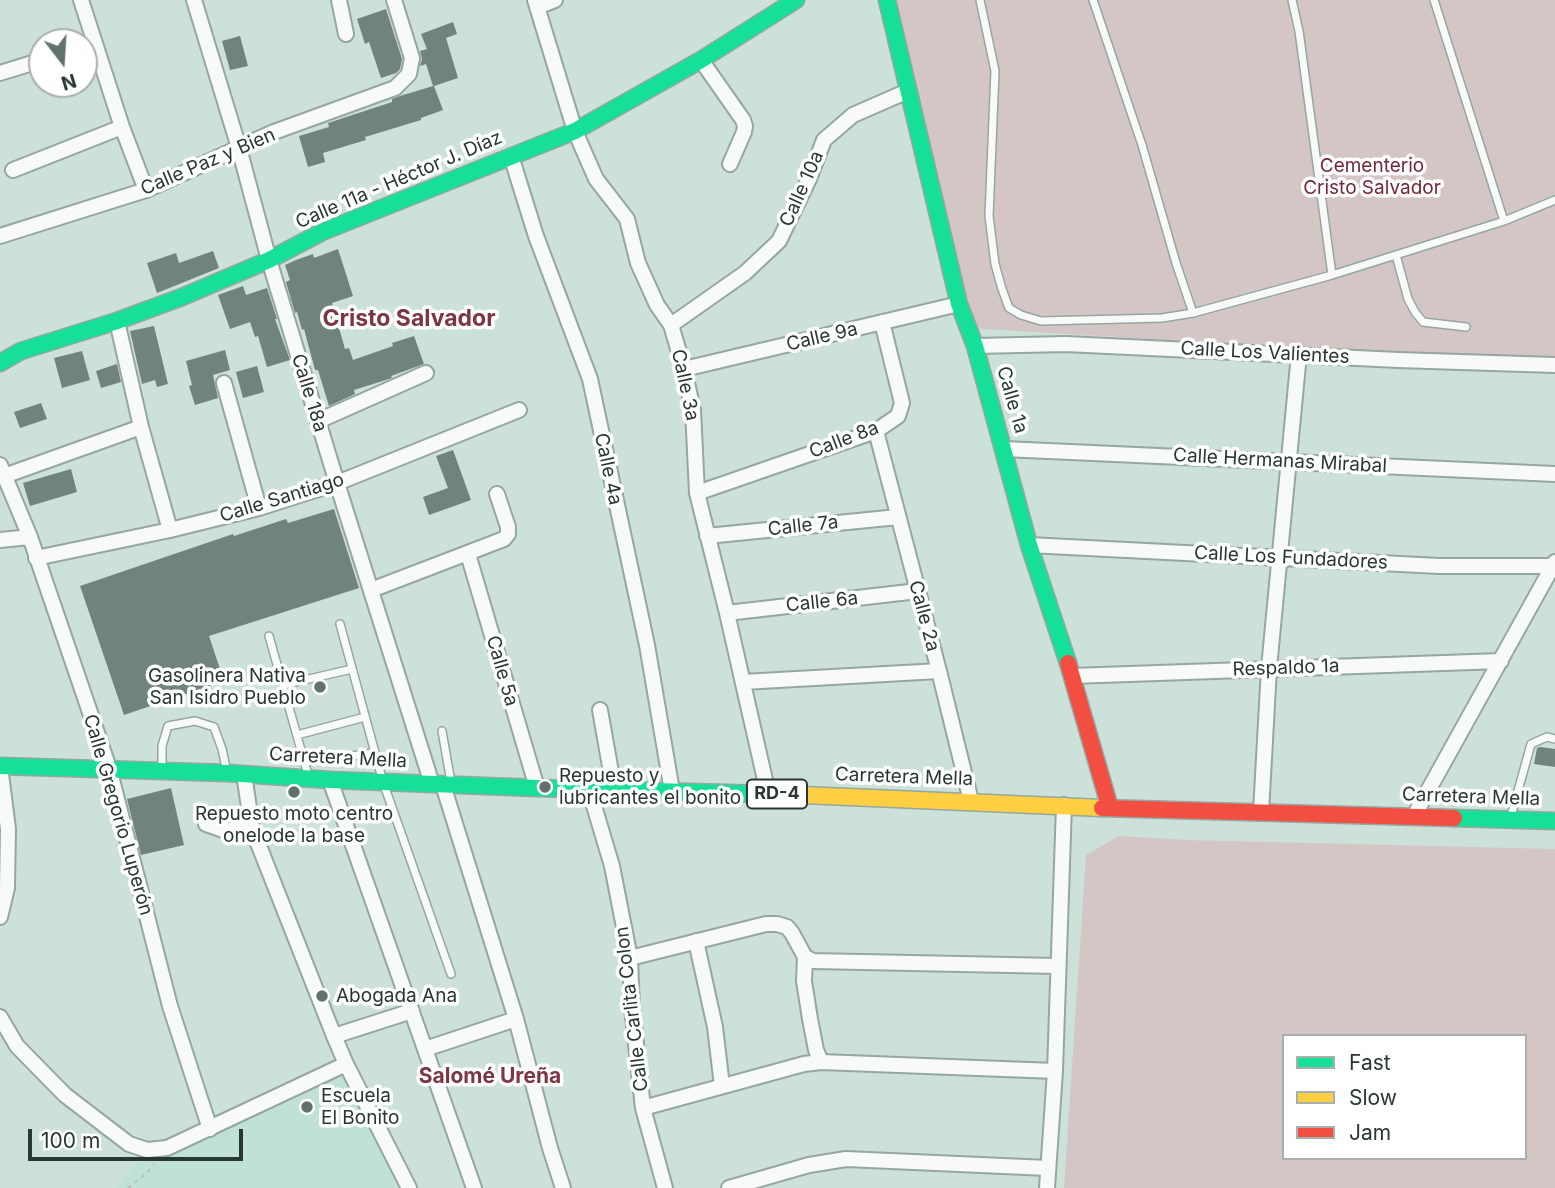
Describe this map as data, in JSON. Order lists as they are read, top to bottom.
{
  "streets": {
    "street": [
      "Calle Paz y Bien",
      "Calle 11a - Héctor J. Díaz",
      "Calle 10a",
      "Calle 9a",
      "Calle Los Valientes",
      "Calle 3a",
      "Calle 18a",
      "Calle 1a",
      "Calle 8a",
      "Calle Hermanas Mirabal",
      "Calle 4a",
      "Calle Santiago",
      "Calle 7a",
      "Calle Los Fundadores",
      "Calle 6a",
      "Calle 2a",
      "Respaldo 1a",
      "Calle 5a",
      "Carretera Mella",
      "RD-4",
      "Calle Gregorio Luperón",
      "Calle Carlita Colon"
    ]
  },
  "crossings": [
    ["Calle Paz y Bien", "Calle 18a"],
    ["Calle 11a - Héctor J. Díaz", "Calle 3a"],
    ["Calle 11a - Héctor J. Díaz", "Calle 18a"],
    ["Calle 11a - Héctor J. Díaz", "Calle 4a"],
    ["Calle 10a", "Calle 3a"],
    ["Calle 10a", "Calle 1a"],
    ["Calle 9a", "Calle 3a"],
    ["Calle 9a", "Calle 1a"],
    ["Calle 9a", "Calle 8a"],
    ["Calle Los Valientes", "Calle 1a"],
    ["Calle 3a", "Calle 8a"],
    ["Calle 3a", "Calle 7a"],
    ["Calle 3a", "Calle 6a"],
    ["Calle 3a", "Carretera Mella"],
    ["Calle 18a", "Calle Santiago"],
    ["Calle 18a", "Carretera Mella"],
    ["Calle 1a", "Calle Hermanas Mirabal"],
    ["Calle 1a", "Calle Los Fundadores"],
    ["Calle 1a", "Respaldo 1a"],
    ["Calle 1a", "Carretera Mella"],
    ["Calle 8a", "Calle 2a"],
    ["Calle 4a", "Carretera Mella"],
    ["Calle Santiago", "Calle Gregorio Luperón"],
    ["Calle 7a", "Calle 2a"],
    ["Calle 6a", "Calle 2a"],
    ["Calle 2a", "Carretera Mella"],
    ["Calle 5a", "Carretera Mella"],
    ["Carretera Mella", "Calle Gregorio Luperón"],
    ["Carretera Mella", "Calle Carlita Colon"]
  ],
  "districts": ["Cristo Salvador", "Salomé Ureña"],
  "parks": ["Cementerio Cristo Salvador"],
  "places": [
    "Gasolinera Nativa San Isidro Pueblo",
    "Repuesto y lubricantes el bonito",
    "Repuesto moto centro onelode la base",
    "Abogada Ana",
    "Escuela El Bonito"
  ],
  "legend": ["Fast", "Slow", "Jam"],
  "scale_bar": "100 m",
  "north": "bottom"
}
